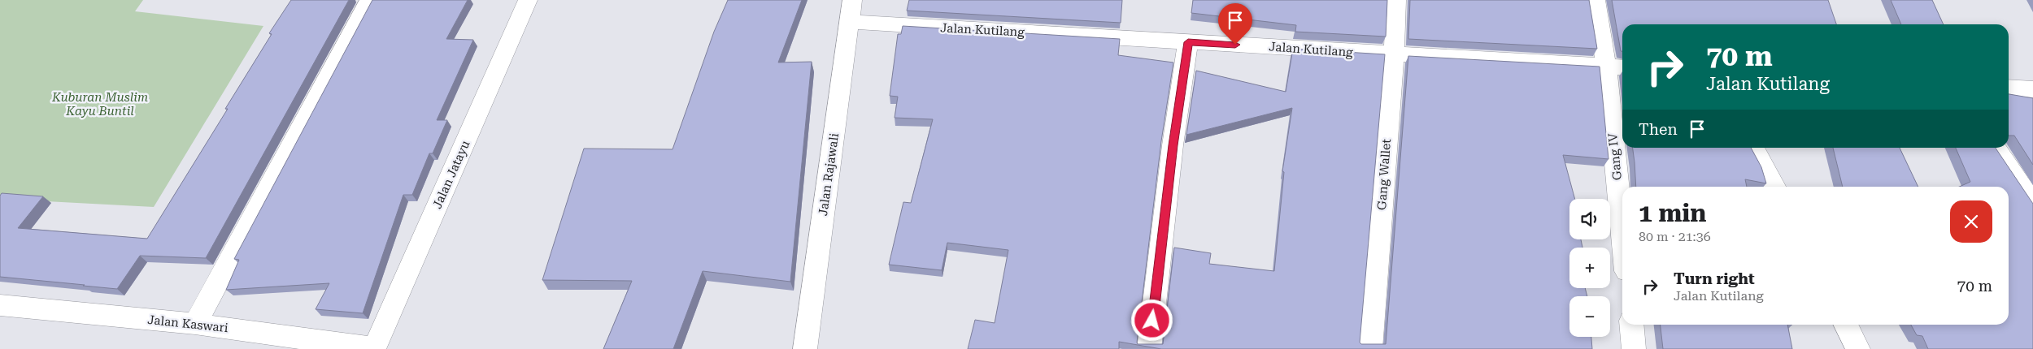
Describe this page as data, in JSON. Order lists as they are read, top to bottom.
{
  "streets": {
    "street": [
      "Jalan Kutilang",
      "Gang IV",
      "Jalan Jatayu",
      "Jalan Rajawali",
      "Gang Wallet",
      "Jalan Kaswari"
    ]
  },
  "crossings": [
    ["Jalan Kutilang", "Gang IV"],
    ["Jalan Kutilang", "Jalan Rajawali"],
    ["Jalan Kutilang", "Gang Wallet"],
    ["Jalan Jatayu", "Jalan Kaswari"]
  ],
  "parks": ["Kuburan Muslim Kayu Buntil"],
  "page": {
    "turn": ["70 m", "Jalan Kutilang"],
    "then": "Then",
    "heading": ["1 min", "80 m · 21:36"],
    "map_buttons": ["+", "−"],
    "list": [
      {
        "name": "Turn right",
        "note": "Jalan Kutilang",
        "value": "70 m"
      }
    ]
  }
}
